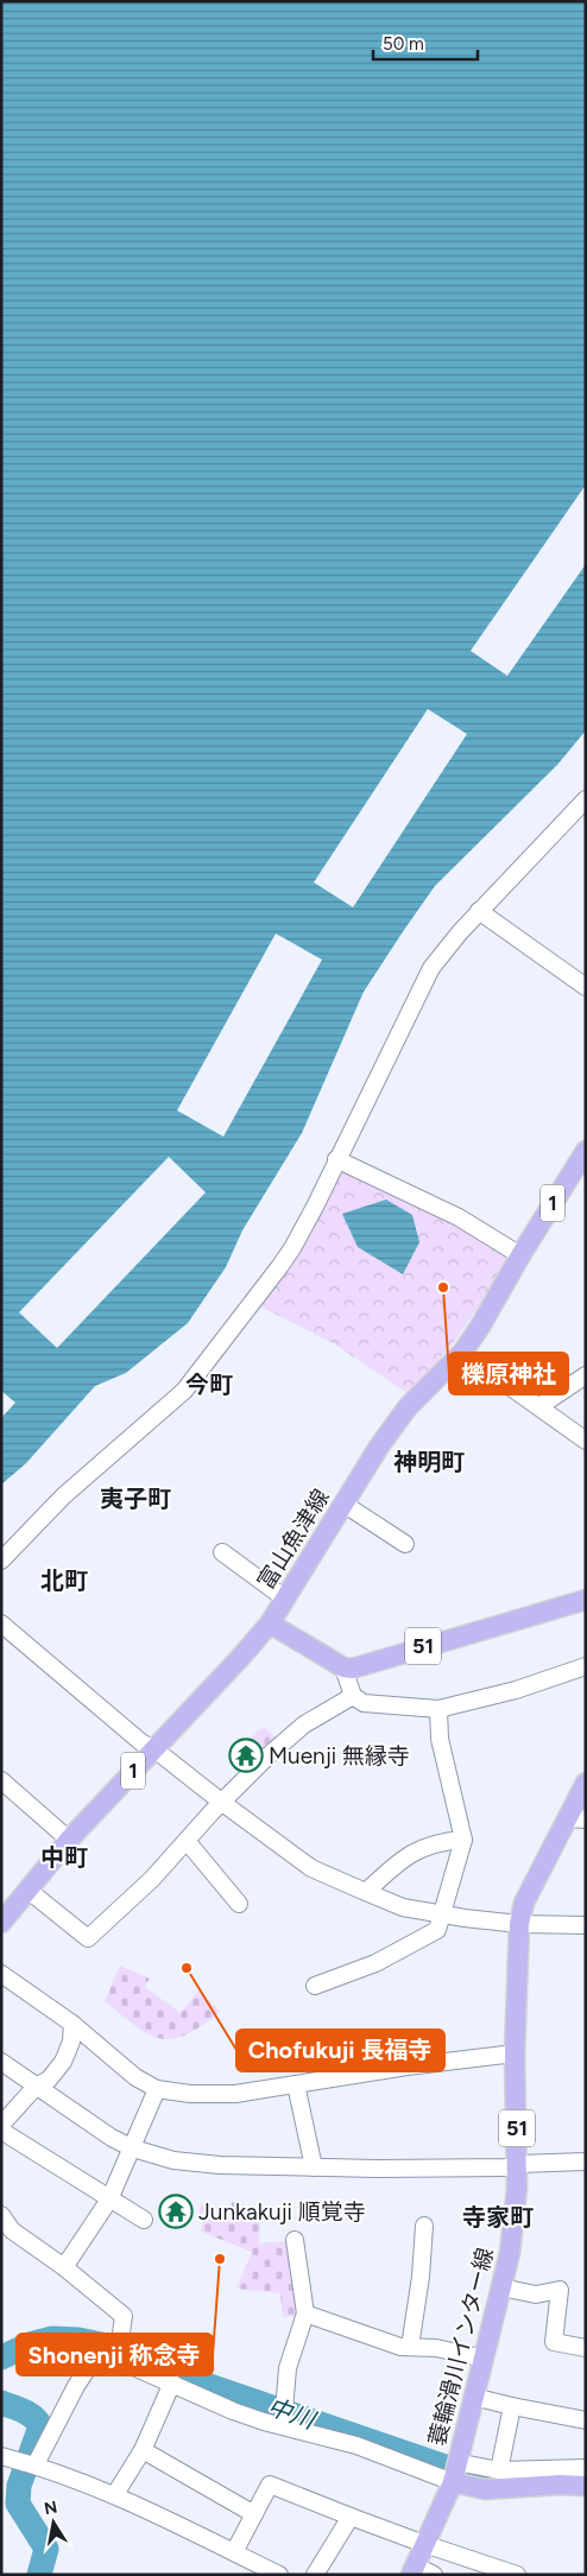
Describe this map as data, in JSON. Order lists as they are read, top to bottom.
{
  "streets": {
    "main road": [
      "1",
      "富山魚津線",
      "51",
      "蓑輪滑川インター線"
    ]
  },
  "districts": [
    "今町",
    "神明町",
    "夷子町",
    "北町",
    "中町",
    "寺家町"
  ],
  "water": ["中川"],
  "places": {
    "other": ["櫟原神社", "Chofukuji 長福寺", "Shonenji 称念寺"],
    "temple": ["Muenji 無縁寺", "Junkakuji 順覚寺"]
  },
  "scale_bar": "50 m",
  "north": "top"
}
